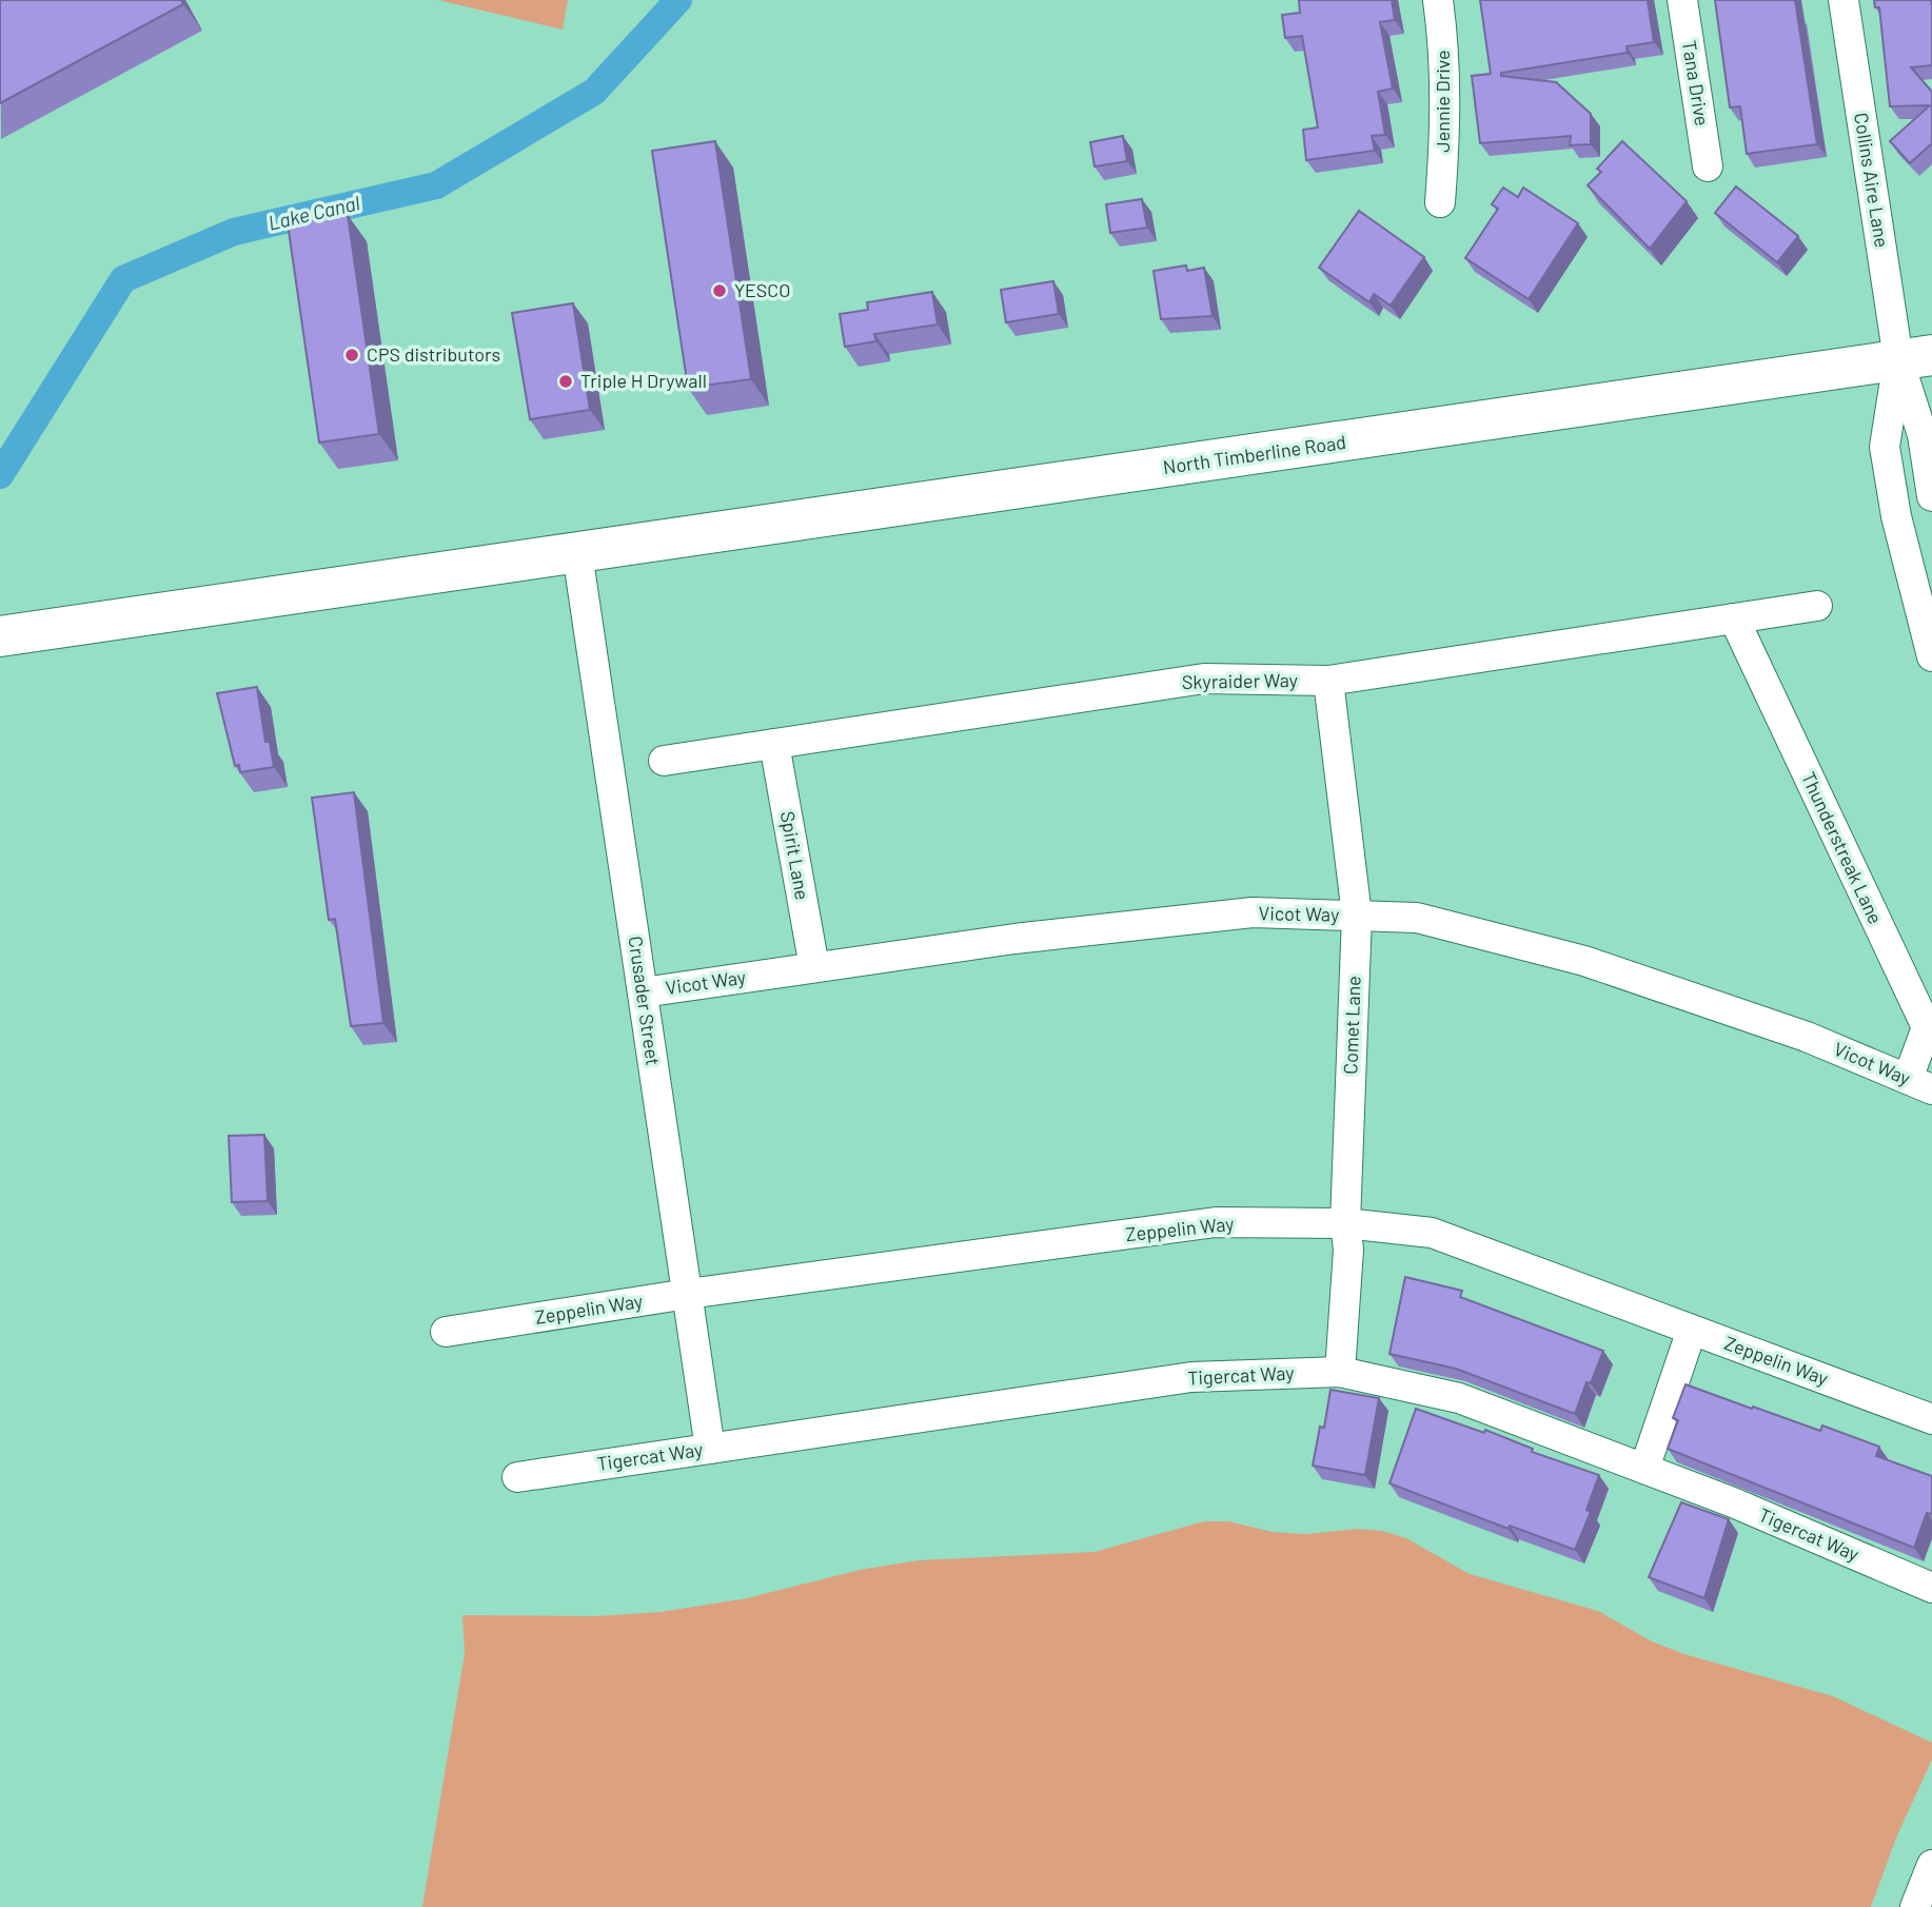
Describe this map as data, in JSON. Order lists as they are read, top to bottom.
{
  "streets": {
    "main road": ["North Timberline Road"],
    "street": [
      "Tana Drive",
      "Jennie Drive",
      "Collins Aire Lane",
      "Skyraider Way",
      "Thunderstreak Lane",
      "Spirit Lane",
      "Vicot Way",
      "Crusader Street",
      "Comet Lane",
      "Zeppelin Way",
      "Tigercat Way"
    ]
  },
  "crossings": [
    ["Collins Aire Lane", "North Timberline Road"],
    ["North Timberline Road", "Crusader Street"],
    ["Skyraider Way", "Thunderstreak Lane"],
    ["Skyraider Way", "Spirit Lane"],
    ["Skyraider Way", "Comet Lane"],
    ["Thunderstreak Lane", "Vicot Way"],
    ["Spirit Lane", "Vicot Way"],
    ["Vicot Way", "Crusader Street"],
    ["Vicot Way", "Comet Lane"],
    ["Crusader Street", "Zeppelin Way"],
    ["Crusader Street", "Tigercat Way"],
    ["Comet Lane", "Zeppelin Way"],
    ["Comet Lane", "Tigercat Way"]
  ],
  "water": ["Lake Canal"],
  "places": ["YESCO", "CPS distributors", "Triple H Drywall"]
}
